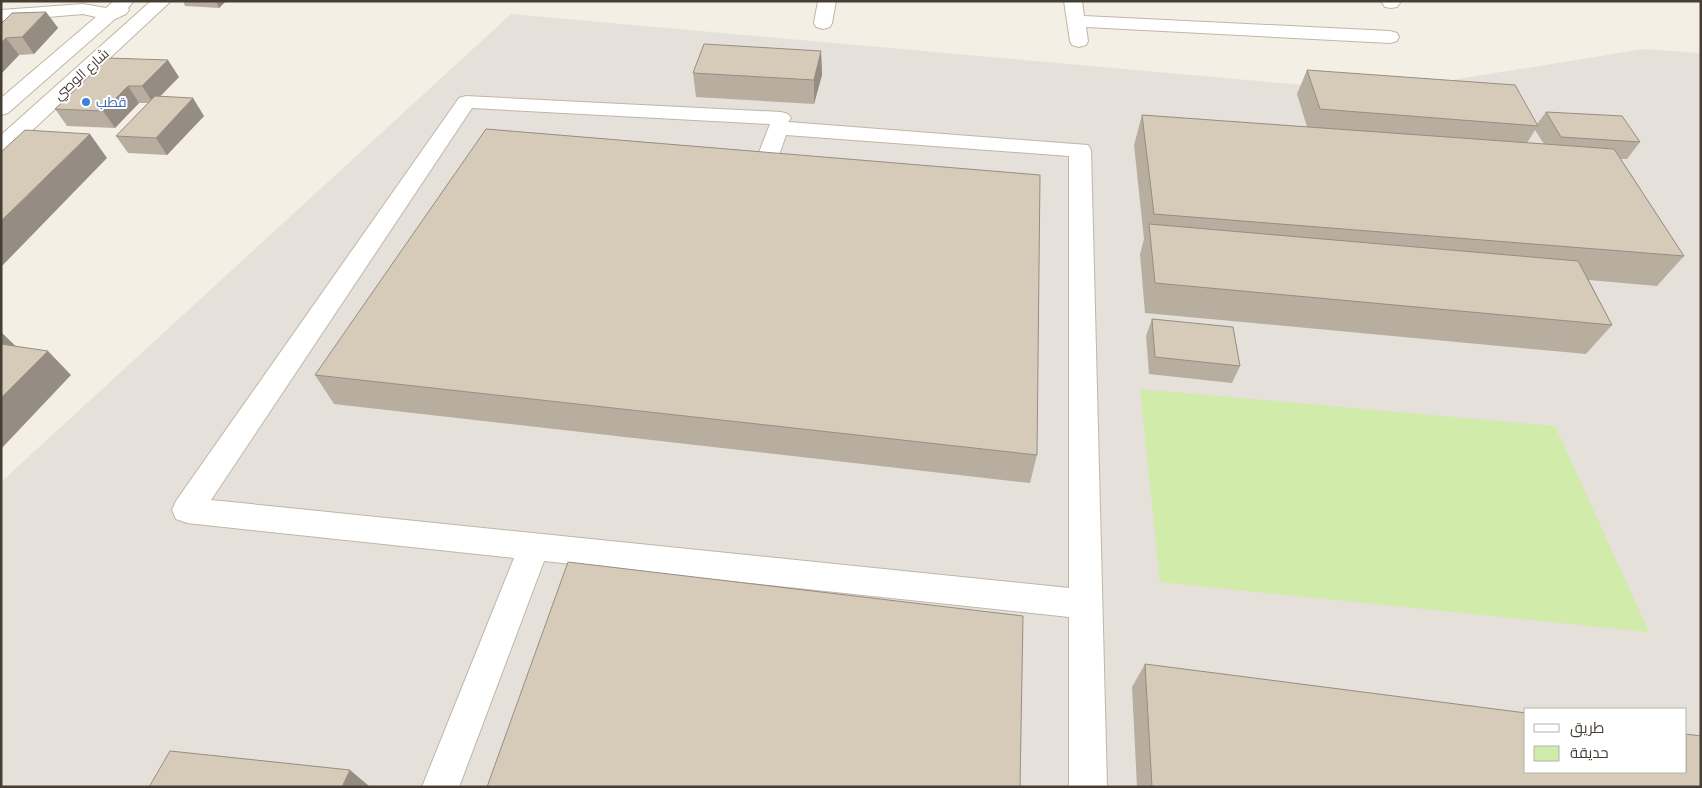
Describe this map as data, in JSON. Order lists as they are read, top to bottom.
{
  "streets": {
    "street": ["شارع الوصي"]
  },
  "places": ["قطب"],
  "legend": ["طريق", "حديقة"]
}
